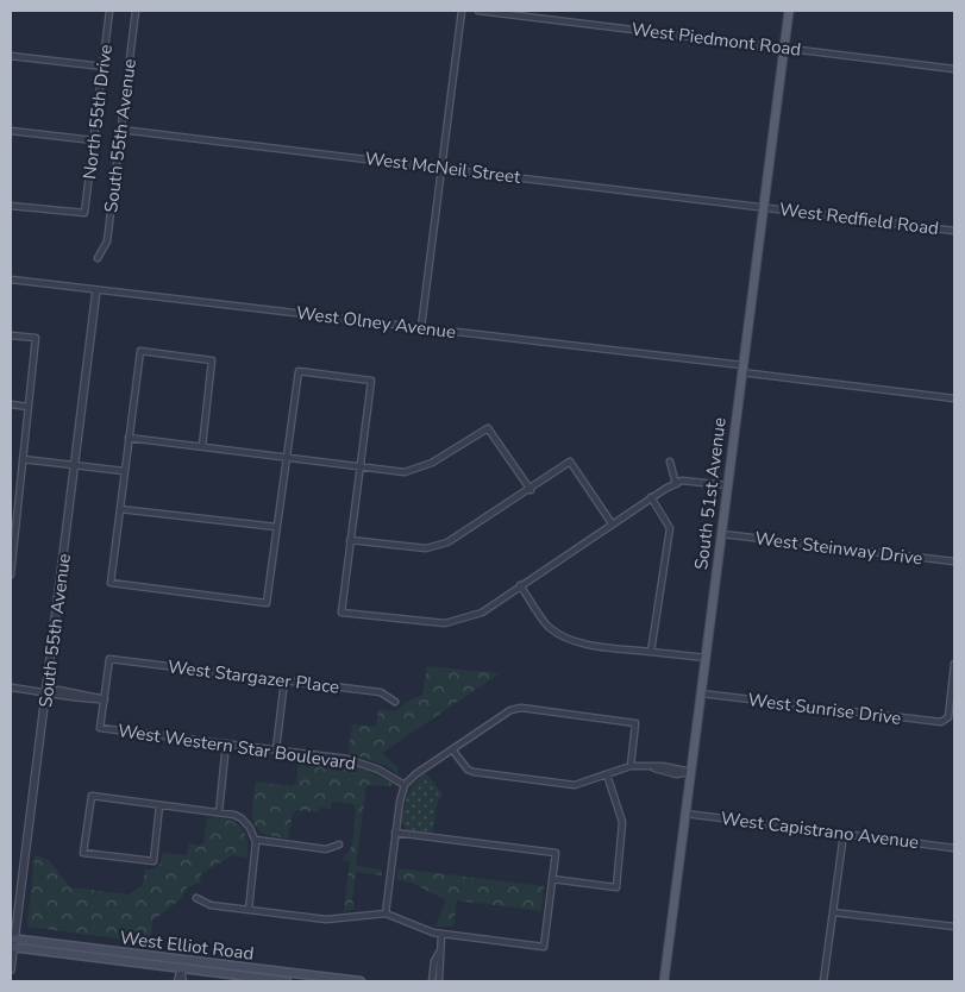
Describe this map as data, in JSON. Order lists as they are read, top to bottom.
{
  "streets": {
    "main road": ["South 51st Avenue", "West Elliot Road"],
    "street": [
      "West Piedmont Road",
      "North 55th Drive",
      "South 55th Avenue",
      "West McNeil Street",
      "West Redfield Road",
      "West Olney Avenue",
      "West Steinway Drive",
      "West Stargazer Place",
      "West Sunrise Drive",
      "West Western Star Boulevard",
      "West Capistrano Avenue"
    ]
  },
  "crossings": [
    ["West Piedmont Road", "South 51st Avenue"],
    ["South 55th Avenue", "West McNeil Street"],
    ["South 55th Avenue", "West Olney Avenue"],
    ["South 55th Avenue", "West Western Star Boulevard"],
    ["South 55th Avenue", "West Elliot Road"],
    ["West McNeil Street", "West Redfield Road"],
    ["West McNeil Street", "South 51st Avenue"],
    ["West Redfield Road", "South 51st Avenue"],
    ["West Olney Avenue", "South 51st Avenue"],
    ["South 51st Avenue", "West Steinway Drive"],
    ["South 51st Avenue", "West Sunrise Drive"],
    ["South 51st Avenue", "West Capistrano Avenue"],
    ["West Stargazer Place", "West Western Star Boulevard"]
  ]
}
